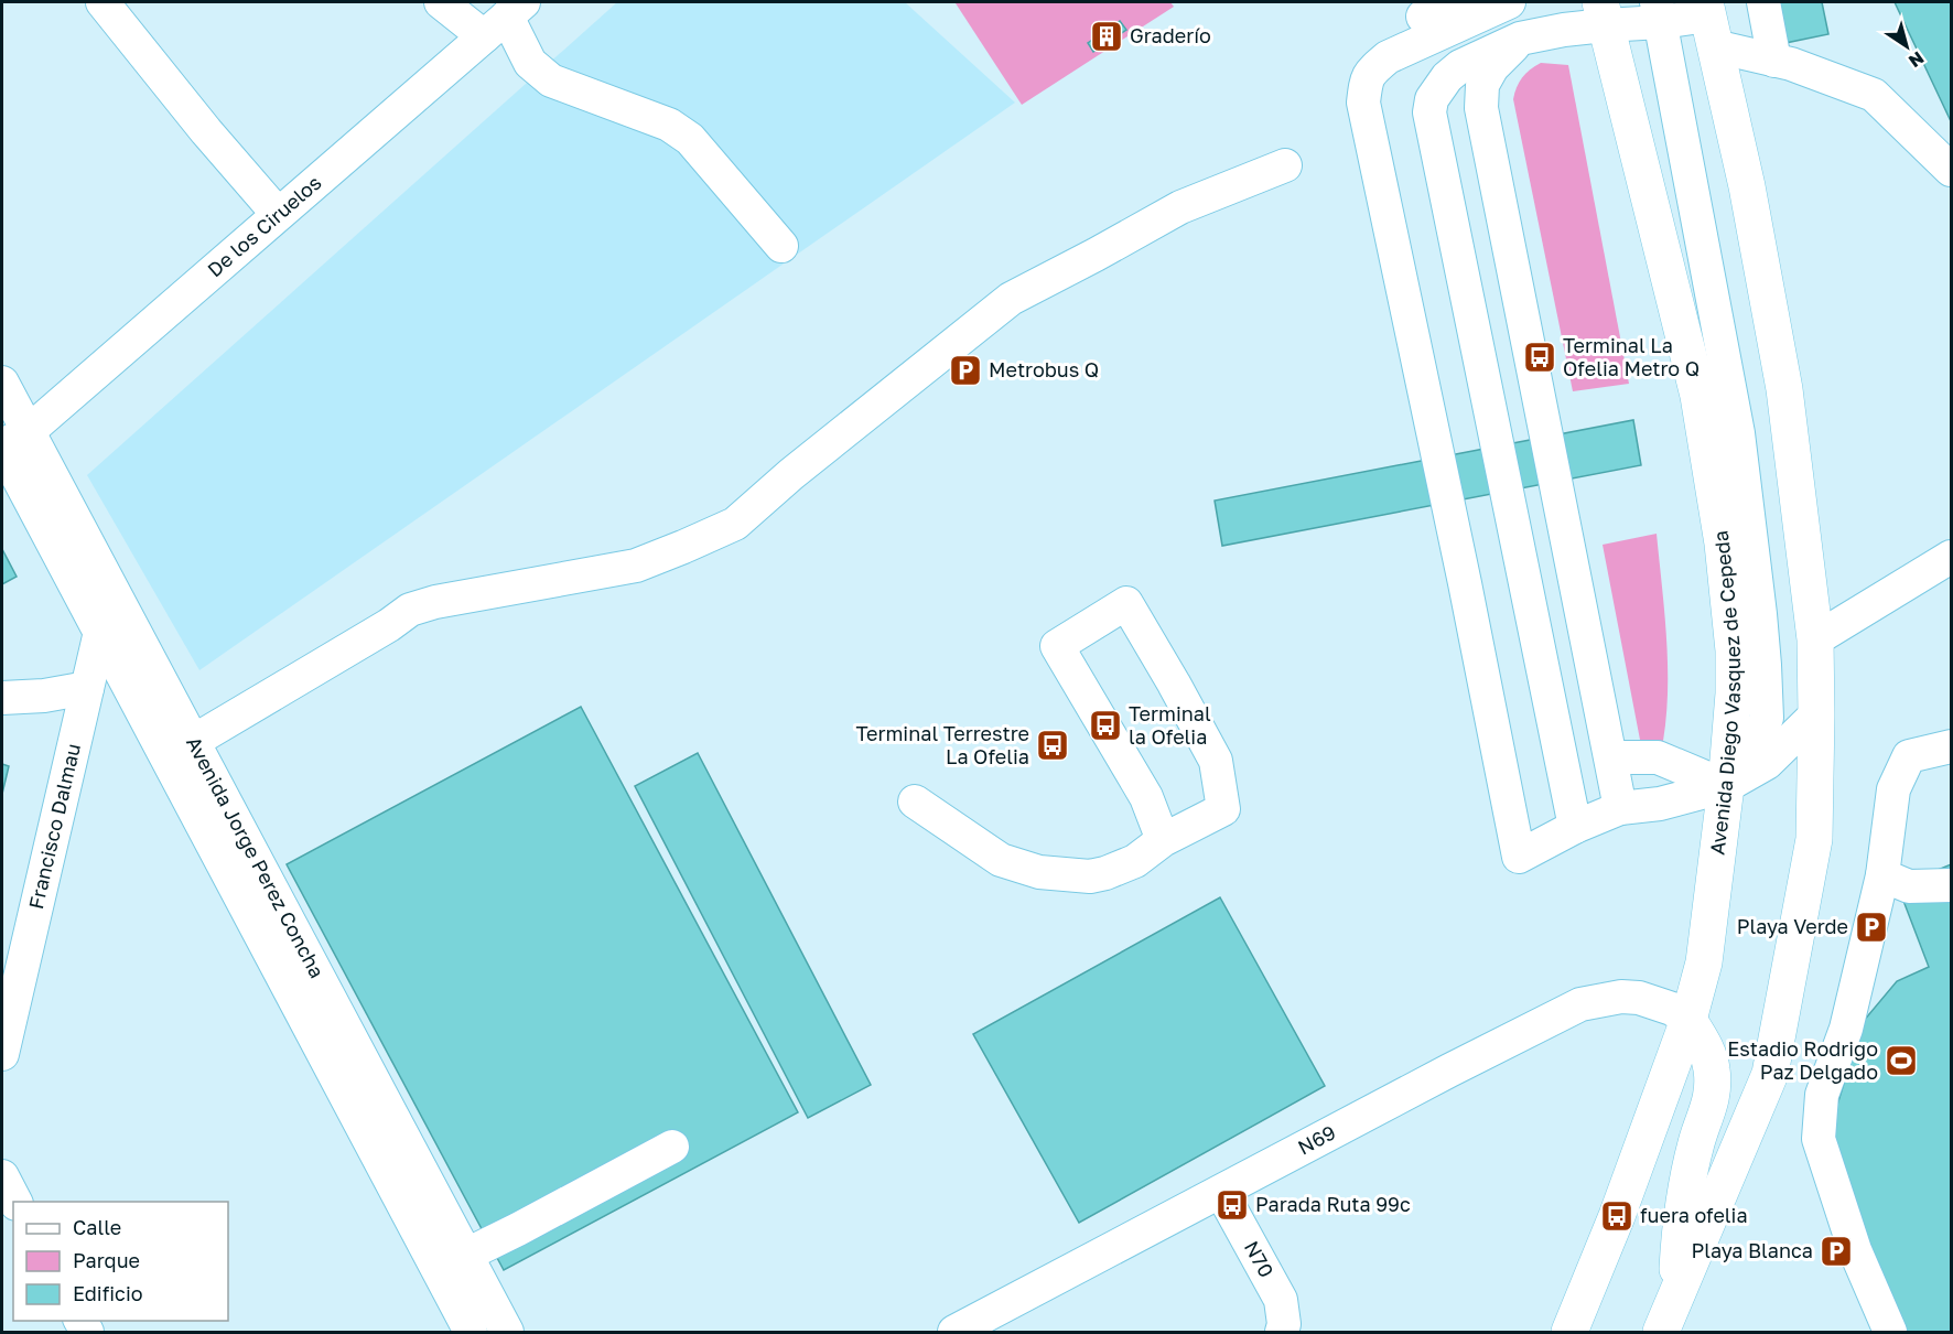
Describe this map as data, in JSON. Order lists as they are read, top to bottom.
{
  "streets": {
    "main road": ["Avenida Diego Vasquez de Cepeda"],
    "street": [
      "De los Ciruelos",
      "Francisco Dalmau",
      "Avenida Jorge Perez Concha",
      "N69",
      "N70"
    ]
  },
  "crossings": [
    ["De los Ciruelos", "Avenida Jorge Perez Concha"],
    ["Avenida Diego Vasquez de Cepeda", "N69"],
    ["Francisco Dalmau", "Avenida Jorge Perez Concha"],
    ["N69", "N70"]
  ],
  "places": {
    "building": ["Graderío"],
    "bus stop": [
      "Terminal La Ofelia Metro Q",
      "Terminal la Ofelia",
      "Terminal Terrestre La Ofelia",
      "Parada Ruta 99c",
      "fuera ofelia"
    ],
    "parking": ["Metrobus Q", "Playa Verde", "Playa Blanca"],
    "sports": ["Estadio Rodrigo Paz Delgado"]
  },
  "legend": ["Calle", "Parque", "Edificio"],
  "north": "bottom right"
}
